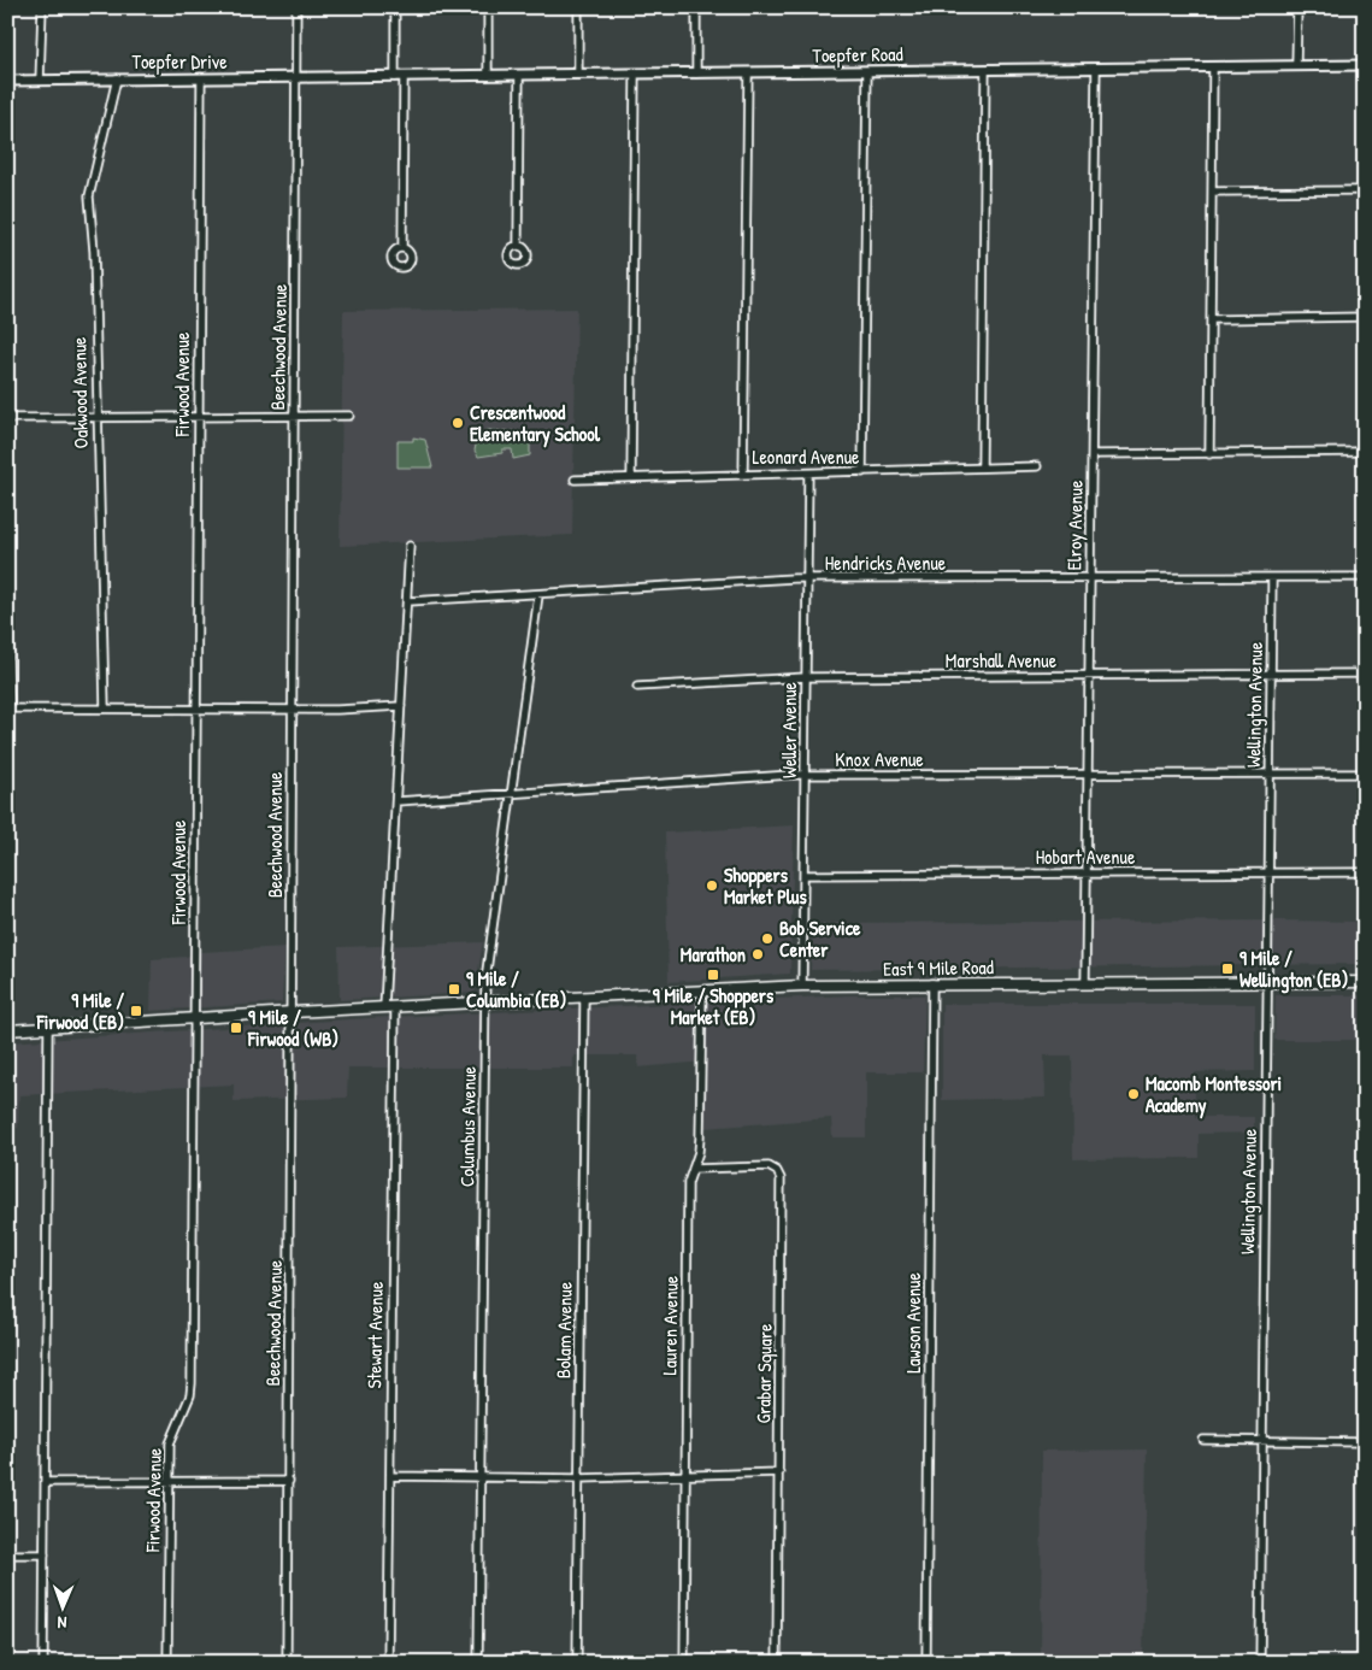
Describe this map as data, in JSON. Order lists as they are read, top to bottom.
{
  "streets": {
    "main road": ["East 9 Mile Road"],
    "street": [
      "Toepfer Road",
      "Toepfer Drive",
      "Beechwood Avenue",
      "Firwood Avenue",
      "Oakwood Avenue",
      "Leonard Avenue",
      "Elroy Avenue",
      "Hendricks Avenue",
      "Marshall Avenue",
      "Wellington Avenue",
      "Weller Avenue",
      "Knox Avenue",
      "Hobart Avenue",
      "Columbus Avenue",
      "Lawson Avenue",
      "Lauren Avenue",
      "Bolam Avenue",
      "Stewart Avenue",
      "Grabar Square"
    ]
  },
  "crossings": [
    ["Toepfer Road", "Toepfer Drive"],
    ["Toepfer Road", "Elroy Avenue"],
    ["Toepfer Drive", "Beechwood Avenue"],
    ["Toepfer Drive", "Firwood Avenue"],
    ["Toepfer Drive", "Oakwood Avenue"],
    ["Beechwood Avenue", "East 9 Mile Road"],
    ["Firwood Avenue", "East 9 Mile Road"],
    ["Leonard Avenue", "Weller Avenue"],
    ["Elroy Avenue", "Hendricks Avenue"],
    ["Elroy Avenue", "Marshall Avenue"],
    ["Elroy Avenue", "Knox Avenue"],
    ["Elroy Avenue", "Hobart Avenue"],
    ["Elroy Avenue", "East 9 Mile Road"],
    ["Hendricks Avenue", "Wellington Avenue"],
    ["Hendricks Avenue", "Weller Avenue"],
    ["Hendricks Avenue", "Columbus Avenue"],
    ["Marshall Avenue", "Wellington Avenue"],
    ["Marshall Avenue", "Weller Avenue"],
    ["Wellington Avenue", "Knox Avenue"],
    ["Wellington Avenue", "Hobart Avenue"],
    ["Wellington Avenue", "East 9 Mile Road"],
    ["Weller Avenue", "Knox Avenue"],
    ["Weller Avenue", "Hobart Avenue"],
    ["Weller Avenue", "East 9 Mile Road"],
    ["Knox Avenue", "Columbus Avenue"],
    ["East 9 Mile Road", "Columbus Avenue"],
    ["East 9 Mile Road", "Lawson Avenue"],
    ["East 9 Mile Road", "Lauren Avenue"],
    ["East 9 Mile Road", "Bolam Avenue"],
    ["East 9 Mile Road", "Stewart Avenue"],
    ["Lauren Avenue", "Grabar Square"]
  ],
  "places": {
    "other": [
      "Crescentwood Elementary School",
      "Shoppers Market Plus",
      "Bob Service Center",
      "Marathon",
      "Macomb Montessori Academy"
    ],
    "transit": [
      "9 Mile / Wellington (EB)",
      "9 Mile / Shoppers Market (EB)",
      "9 Mile / Columbia (EB)",
      "9 Mile / Firwood (EB)",
      "9 Mile / Firwood (WB)"
    ]
  },
  "north": "bottom"
}
